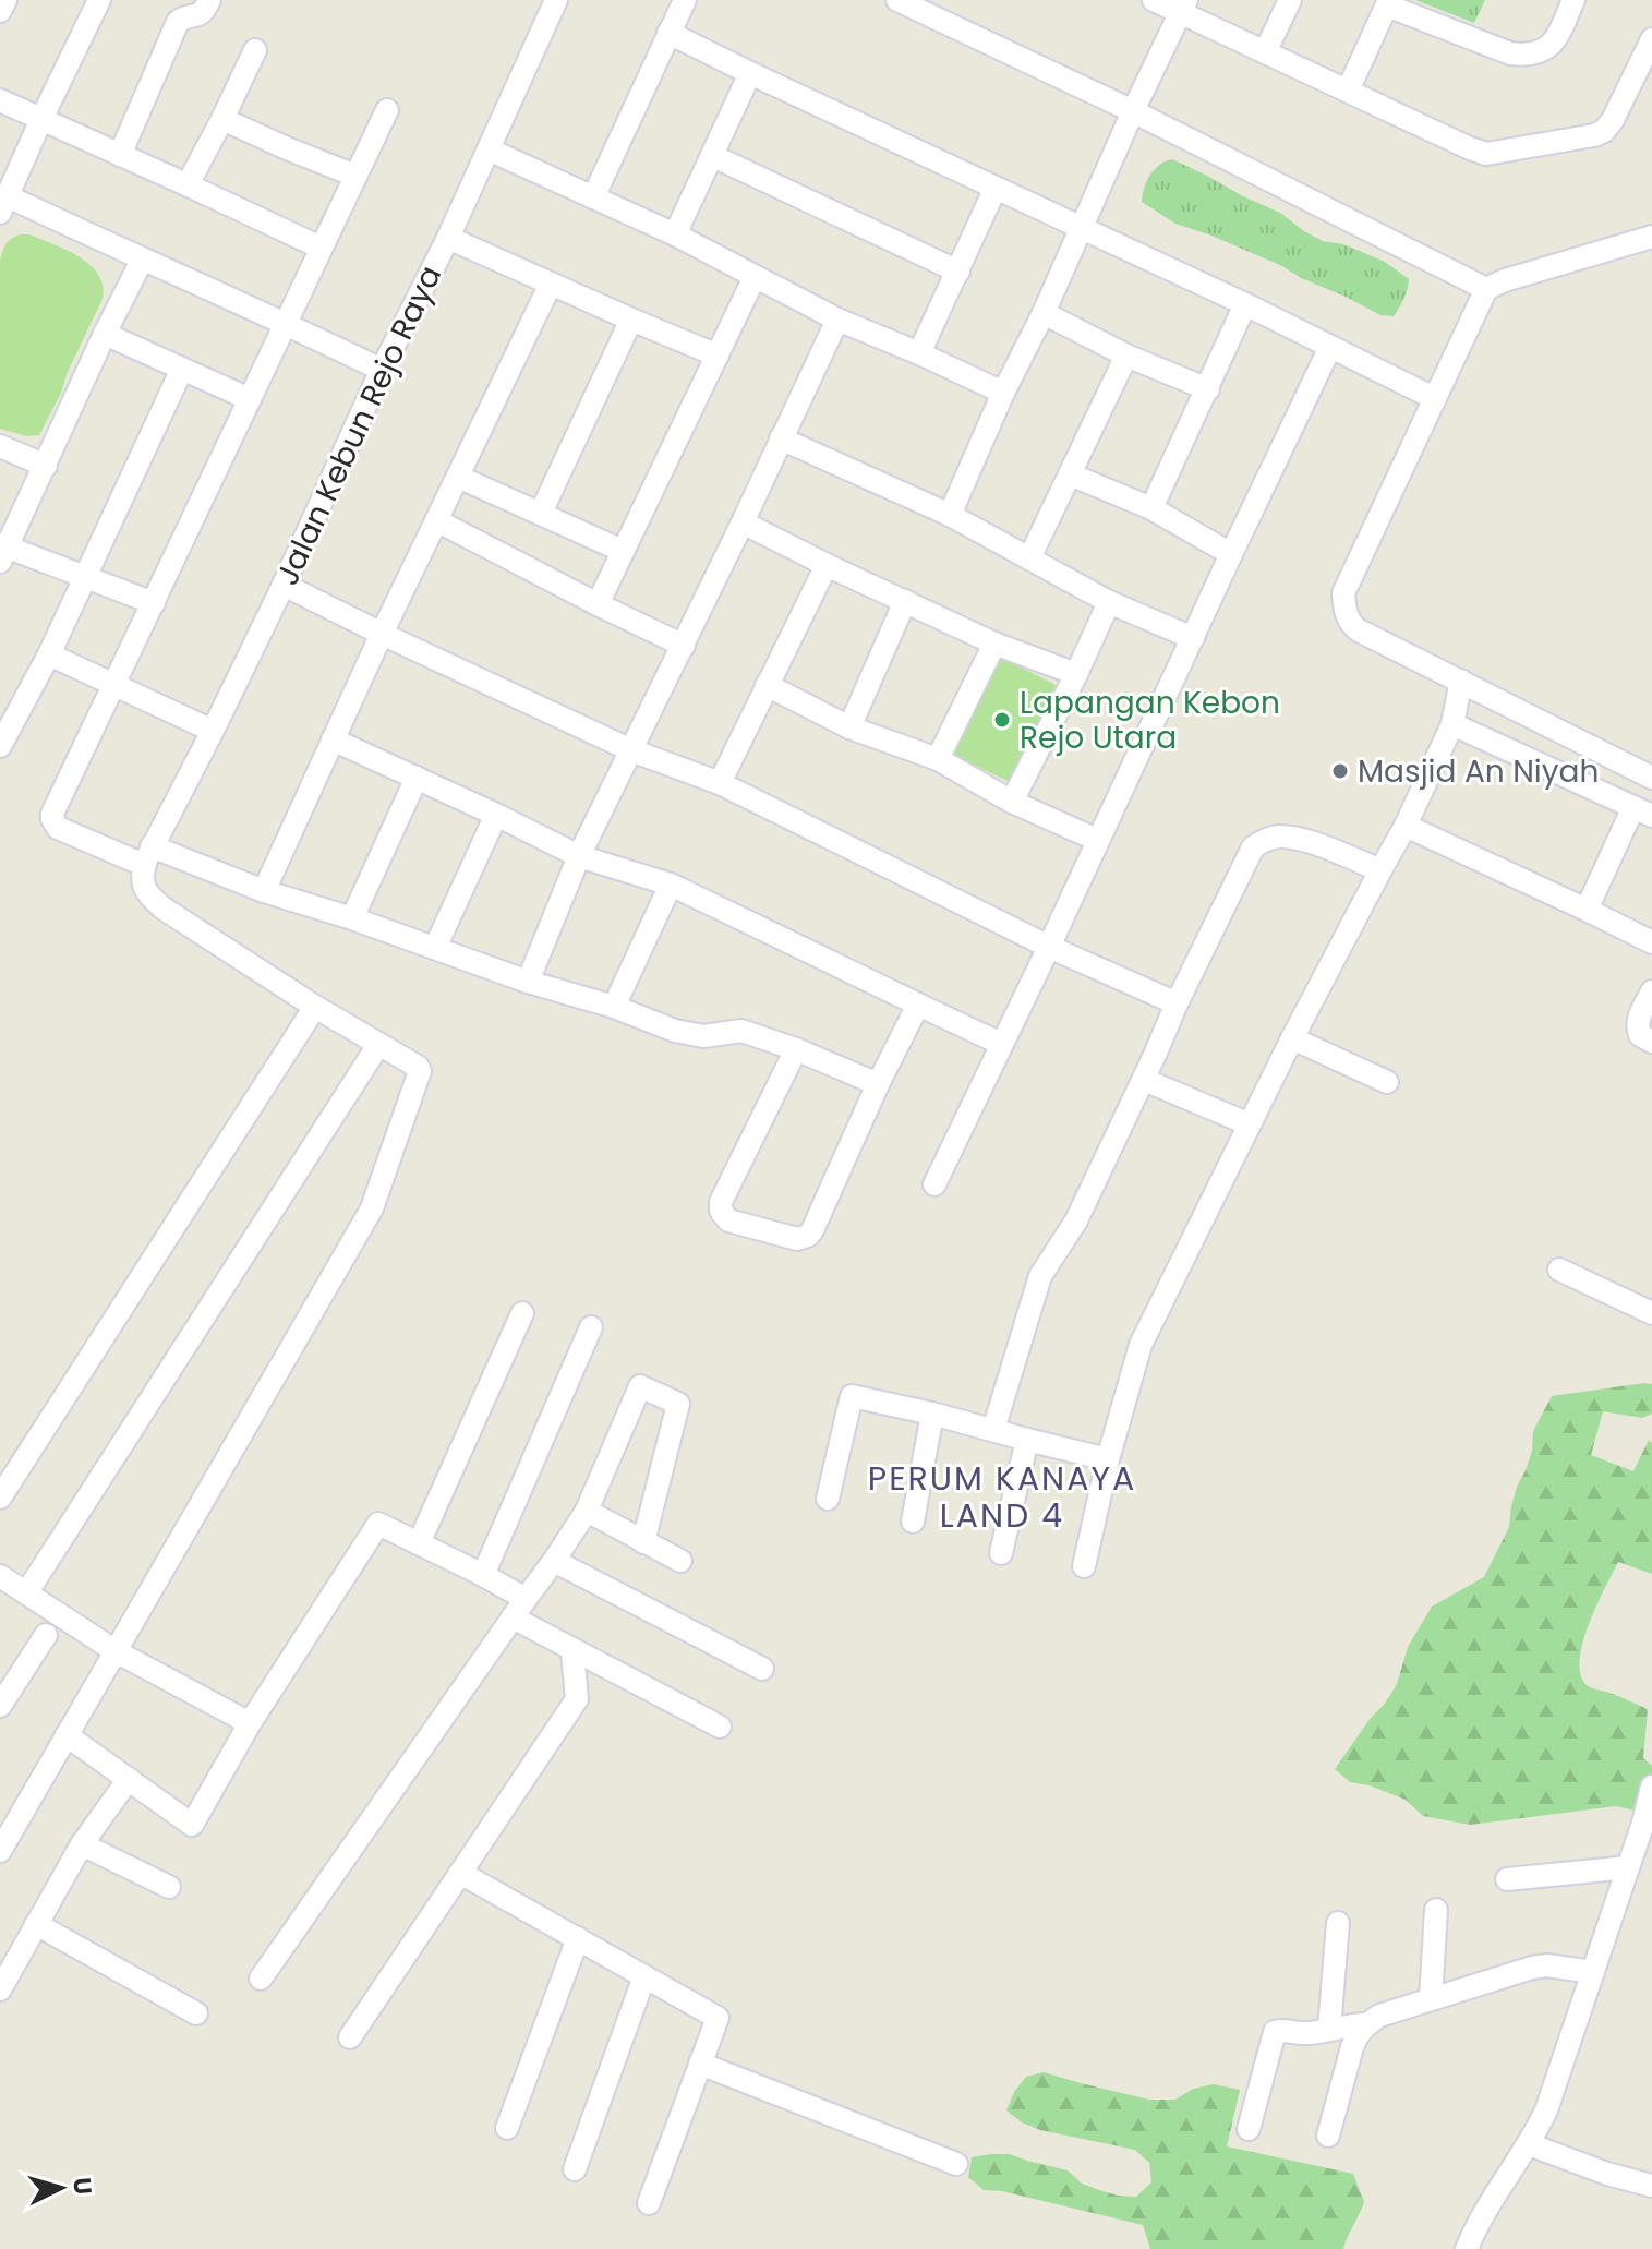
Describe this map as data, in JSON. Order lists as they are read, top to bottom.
{
  "streets": {
    "street": ["Jalan Kebun Rejo Raya"]
  },
  "districts": ["PERUM KANAYA LAND 4"],
  "places": ["Lapangan Kebon Rejo Utara", "Masjid An Niyah"],
  "north": "right"
}
